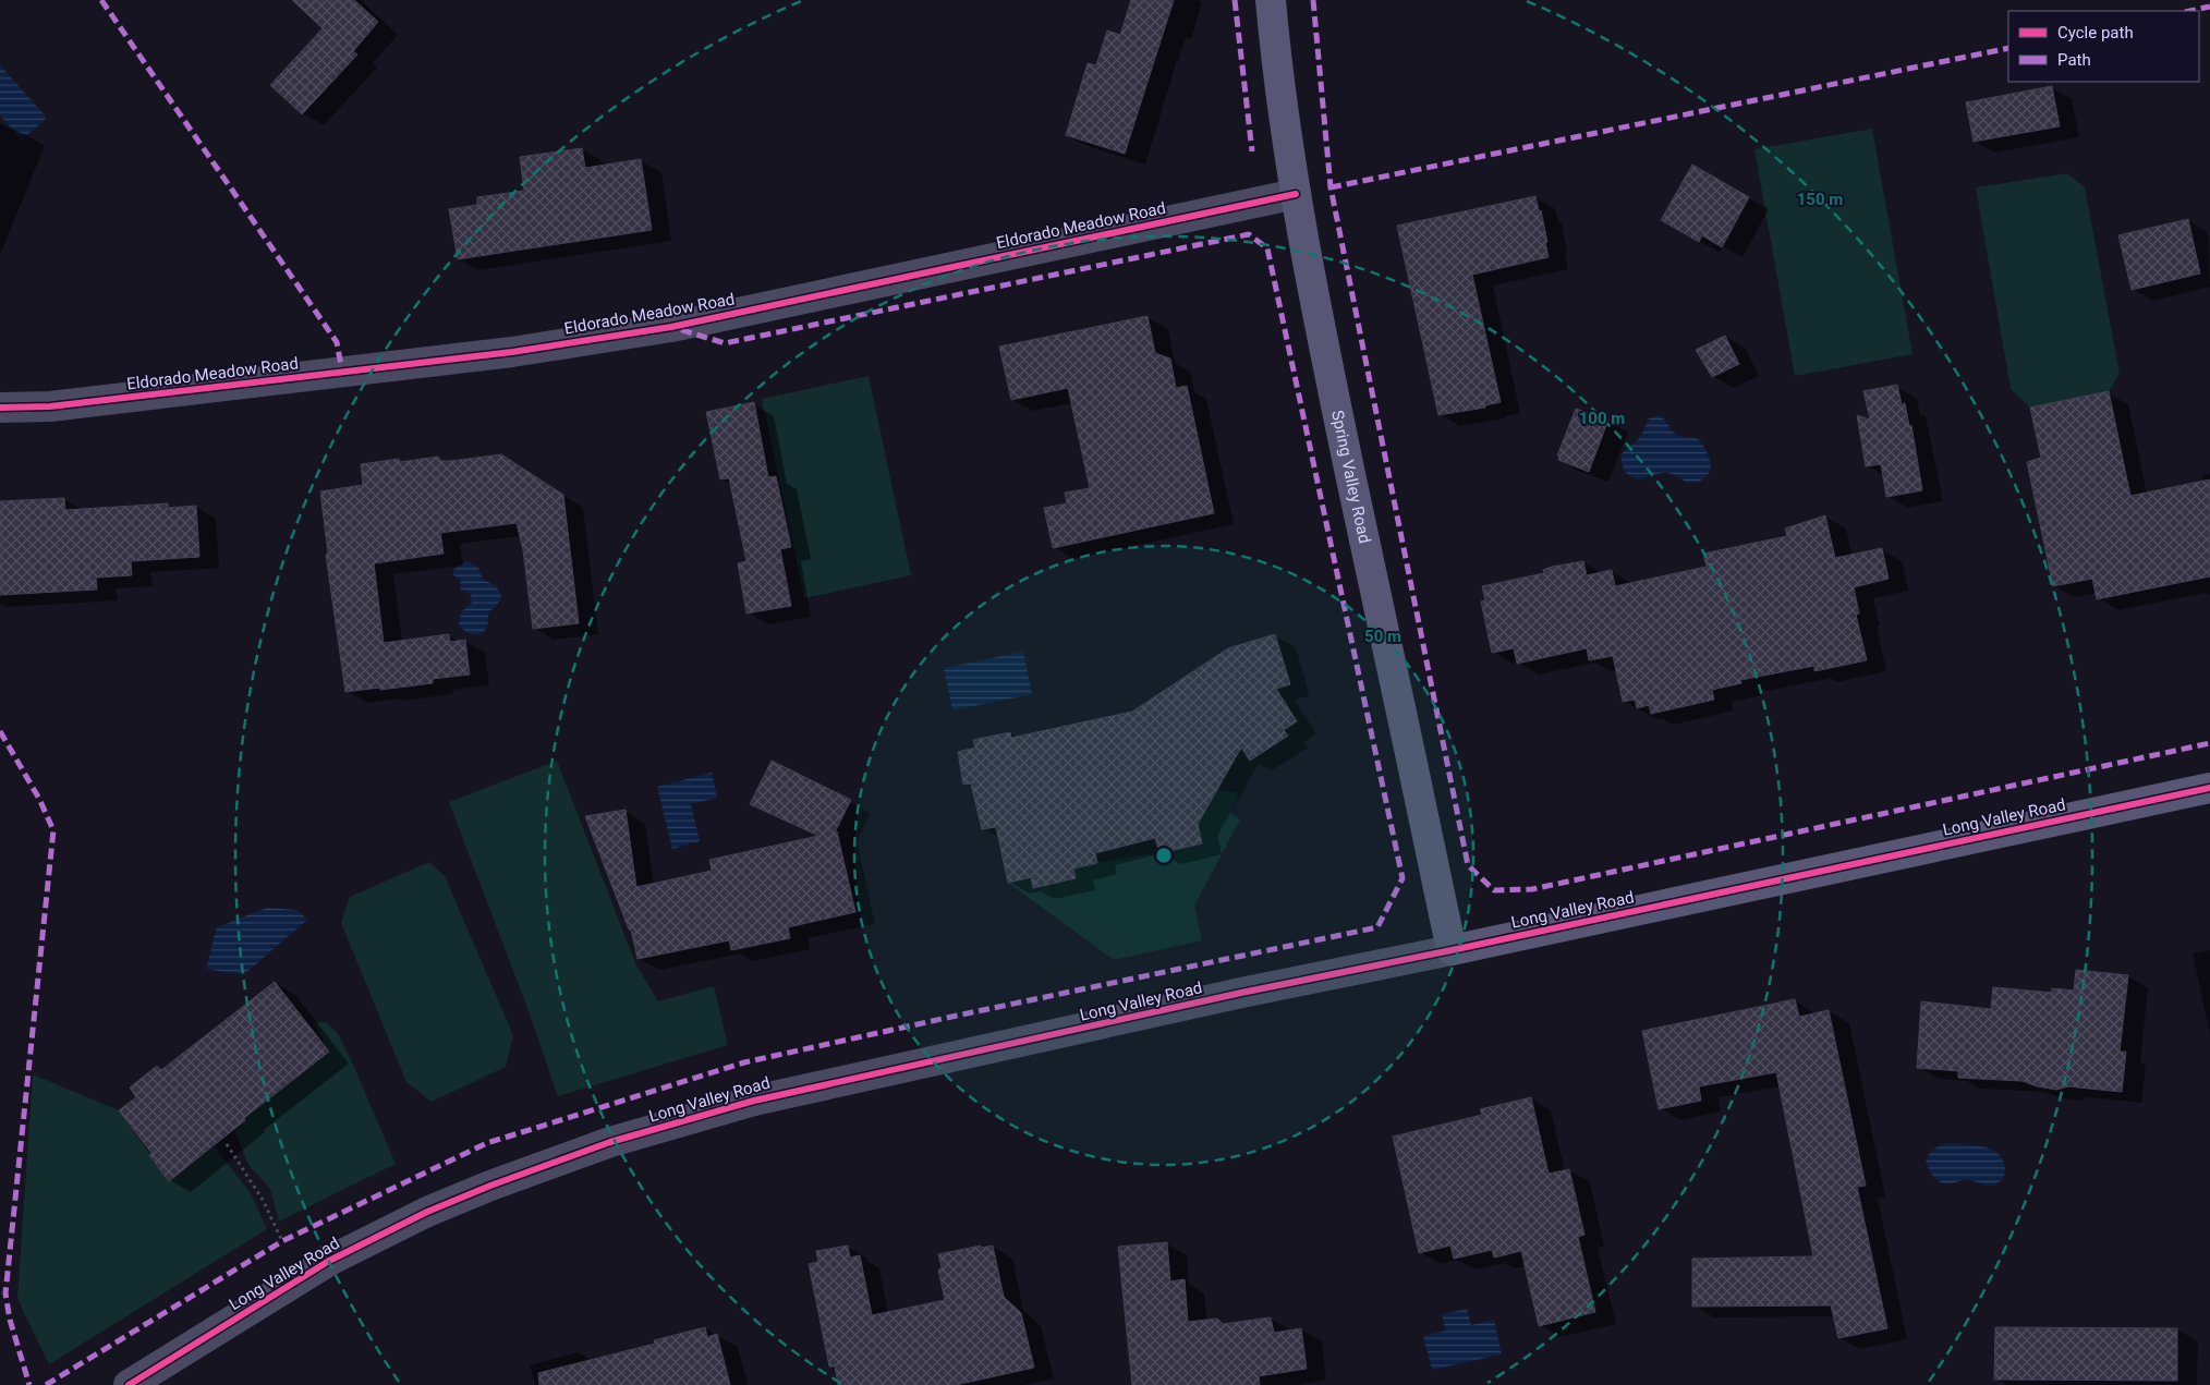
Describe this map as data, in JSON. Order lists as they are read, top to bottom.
{
  "streets": {
    "street": ["Eldorado Meadow Road", "Spring Valley Road", "Long Valley Road"]
  },
  "crossings": [
    ["Eldorado Meadow Road", "Spring Valley Road"],
    ["Spring Valley Road", "Long Valley Road"]
  ],
  "legend": ["Cycle path", "Path"],
  "rings": ["150 m", "100 m", "50 m"]
}
